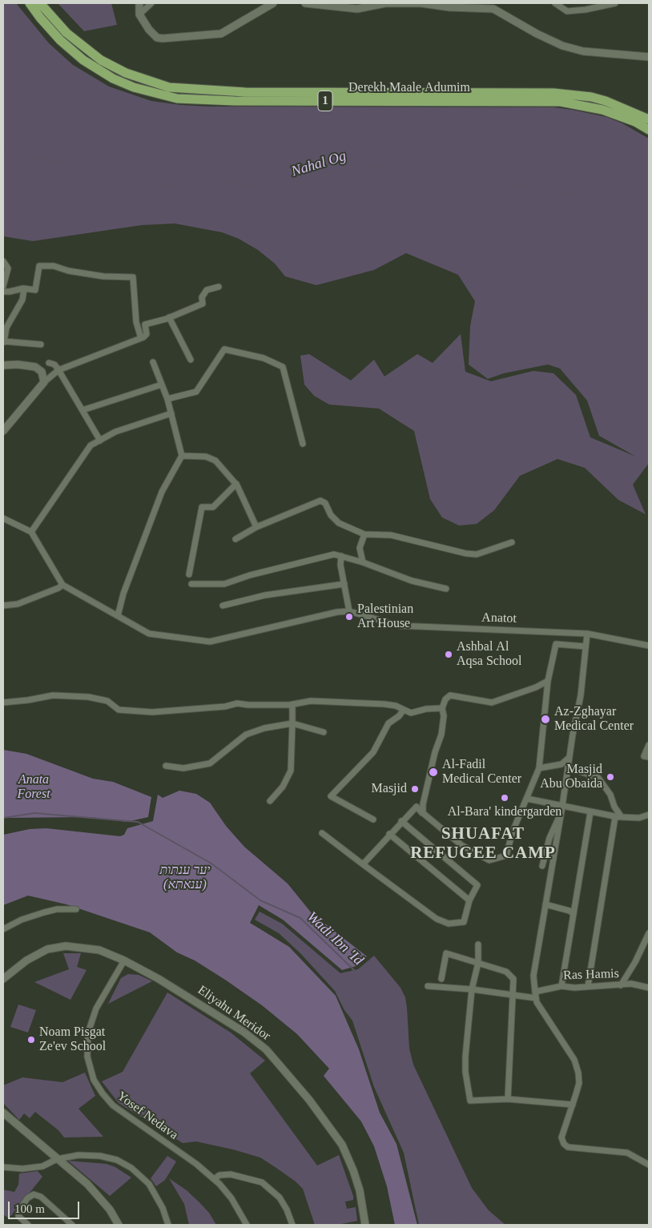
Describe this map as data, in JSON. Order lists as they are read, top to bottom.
{
  "streets": {
    "highway": ["Derekh Maale Adumim", "1"],
    "street": [
      "Anatot",
      "Ras Hamis",
      "Eliyahu Meridor",
      "Yosef Nedava"
    ]
  },
  "crossings": [
    ["Eliyahu Meridor", "Yosef Nedava"]
  ],
  "districts": ["SHUAFAT REFUGEE CAMP"],
  "water": ["Nahal Og", "Wadi Ibn 'Id"],
  "parks": ["Anata Forest", "יער ענתות (ענאתא)"],
  "places": [
    "Palestinian Art House",
    "Ashbal Al Aqsa School",
    "Az-Zghayar Medical Center",
    "Al-Fadil Medical Center",
    "Masjid Abu Obaida",
    "Masjid",
    "Al-Bara' kindergarden",
    "Noam Pisgat Ze'ev School"
  ],
  "scale_bar": "100 m"
}
